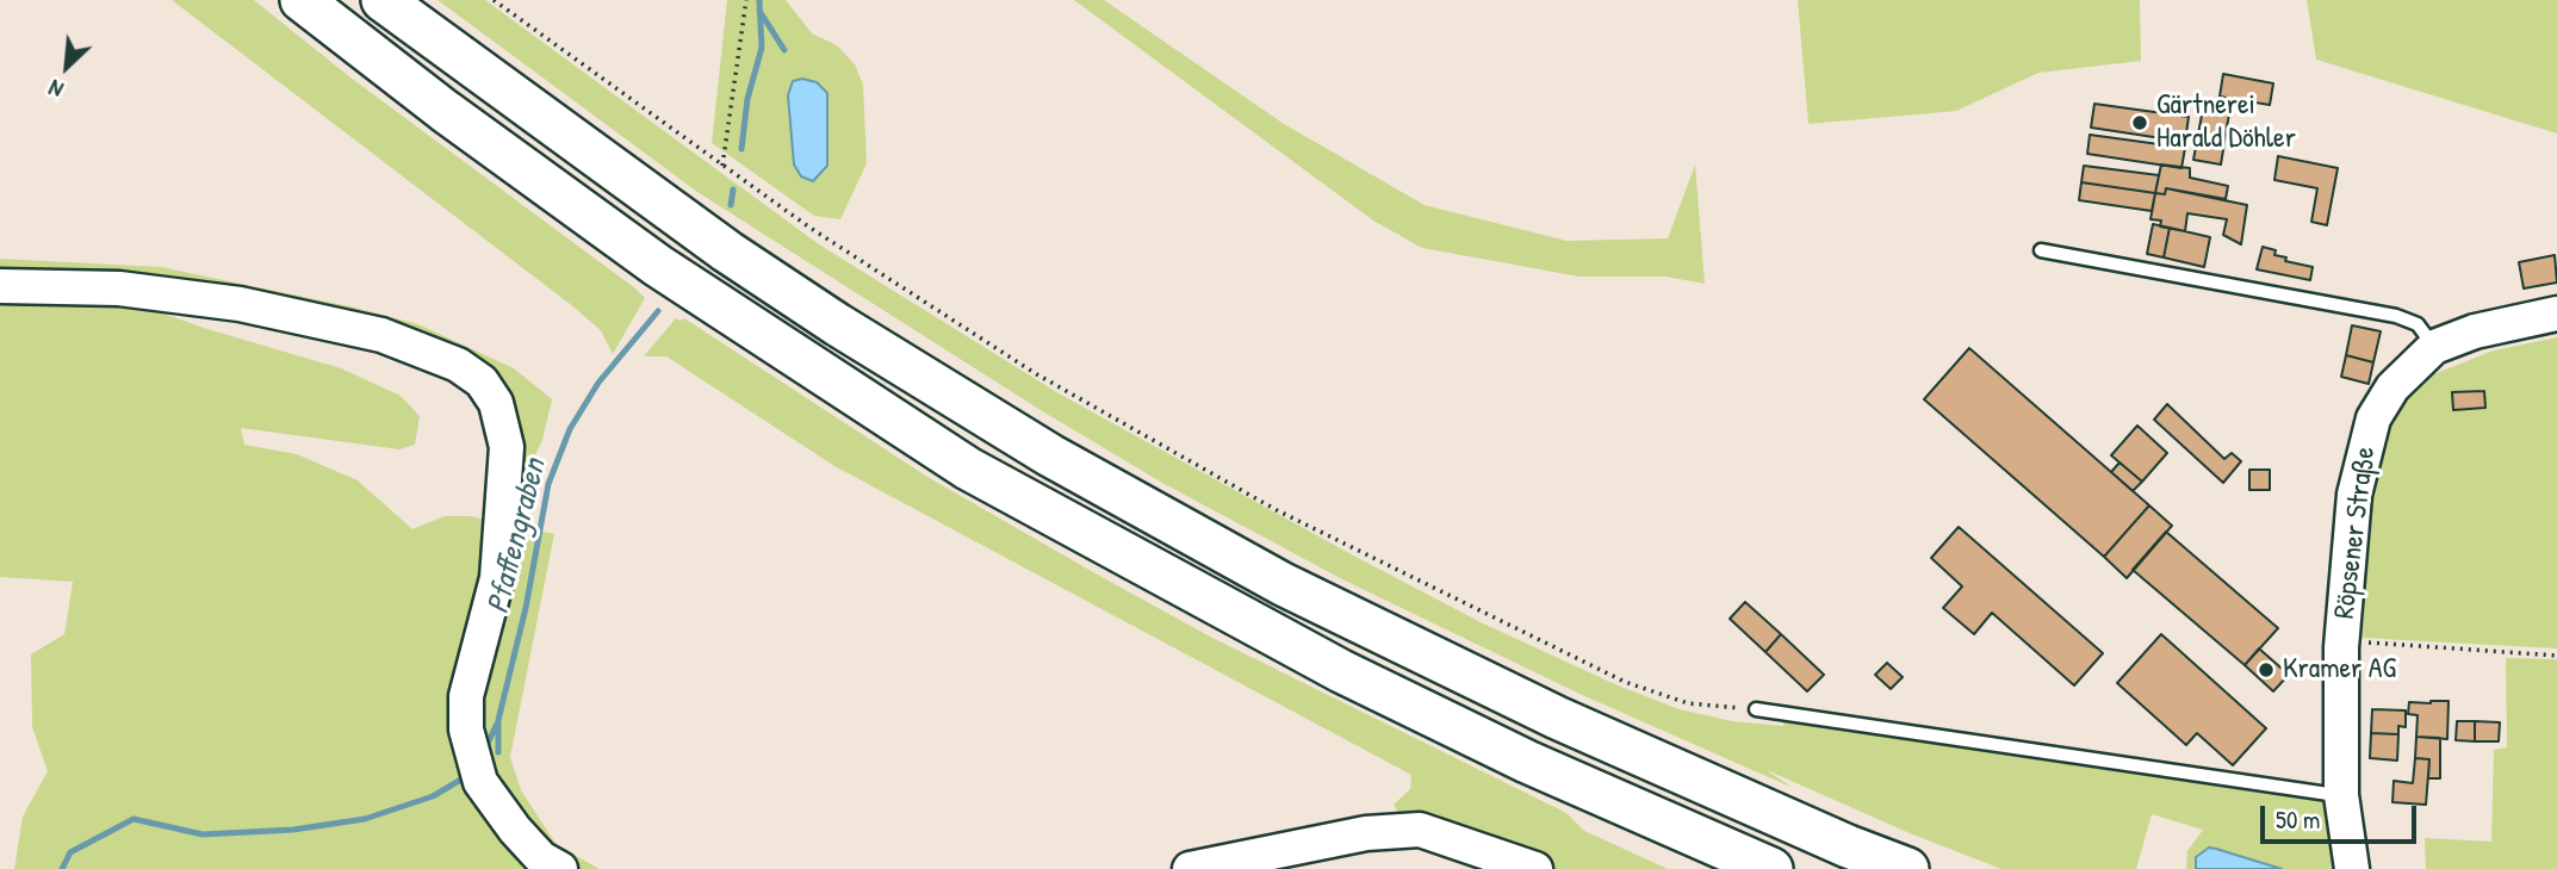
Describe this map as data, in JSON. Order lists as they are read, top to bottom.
{
  "streets": {
    "street": ["Röpsener Straße"]
  },
  "water": ["Pfaffengraben"],
  "places": ["Gärtnerei Harald Döhler", "Kramer AG"],
  "scale_bar": "50 m",
  "north": "bottom left"
}
